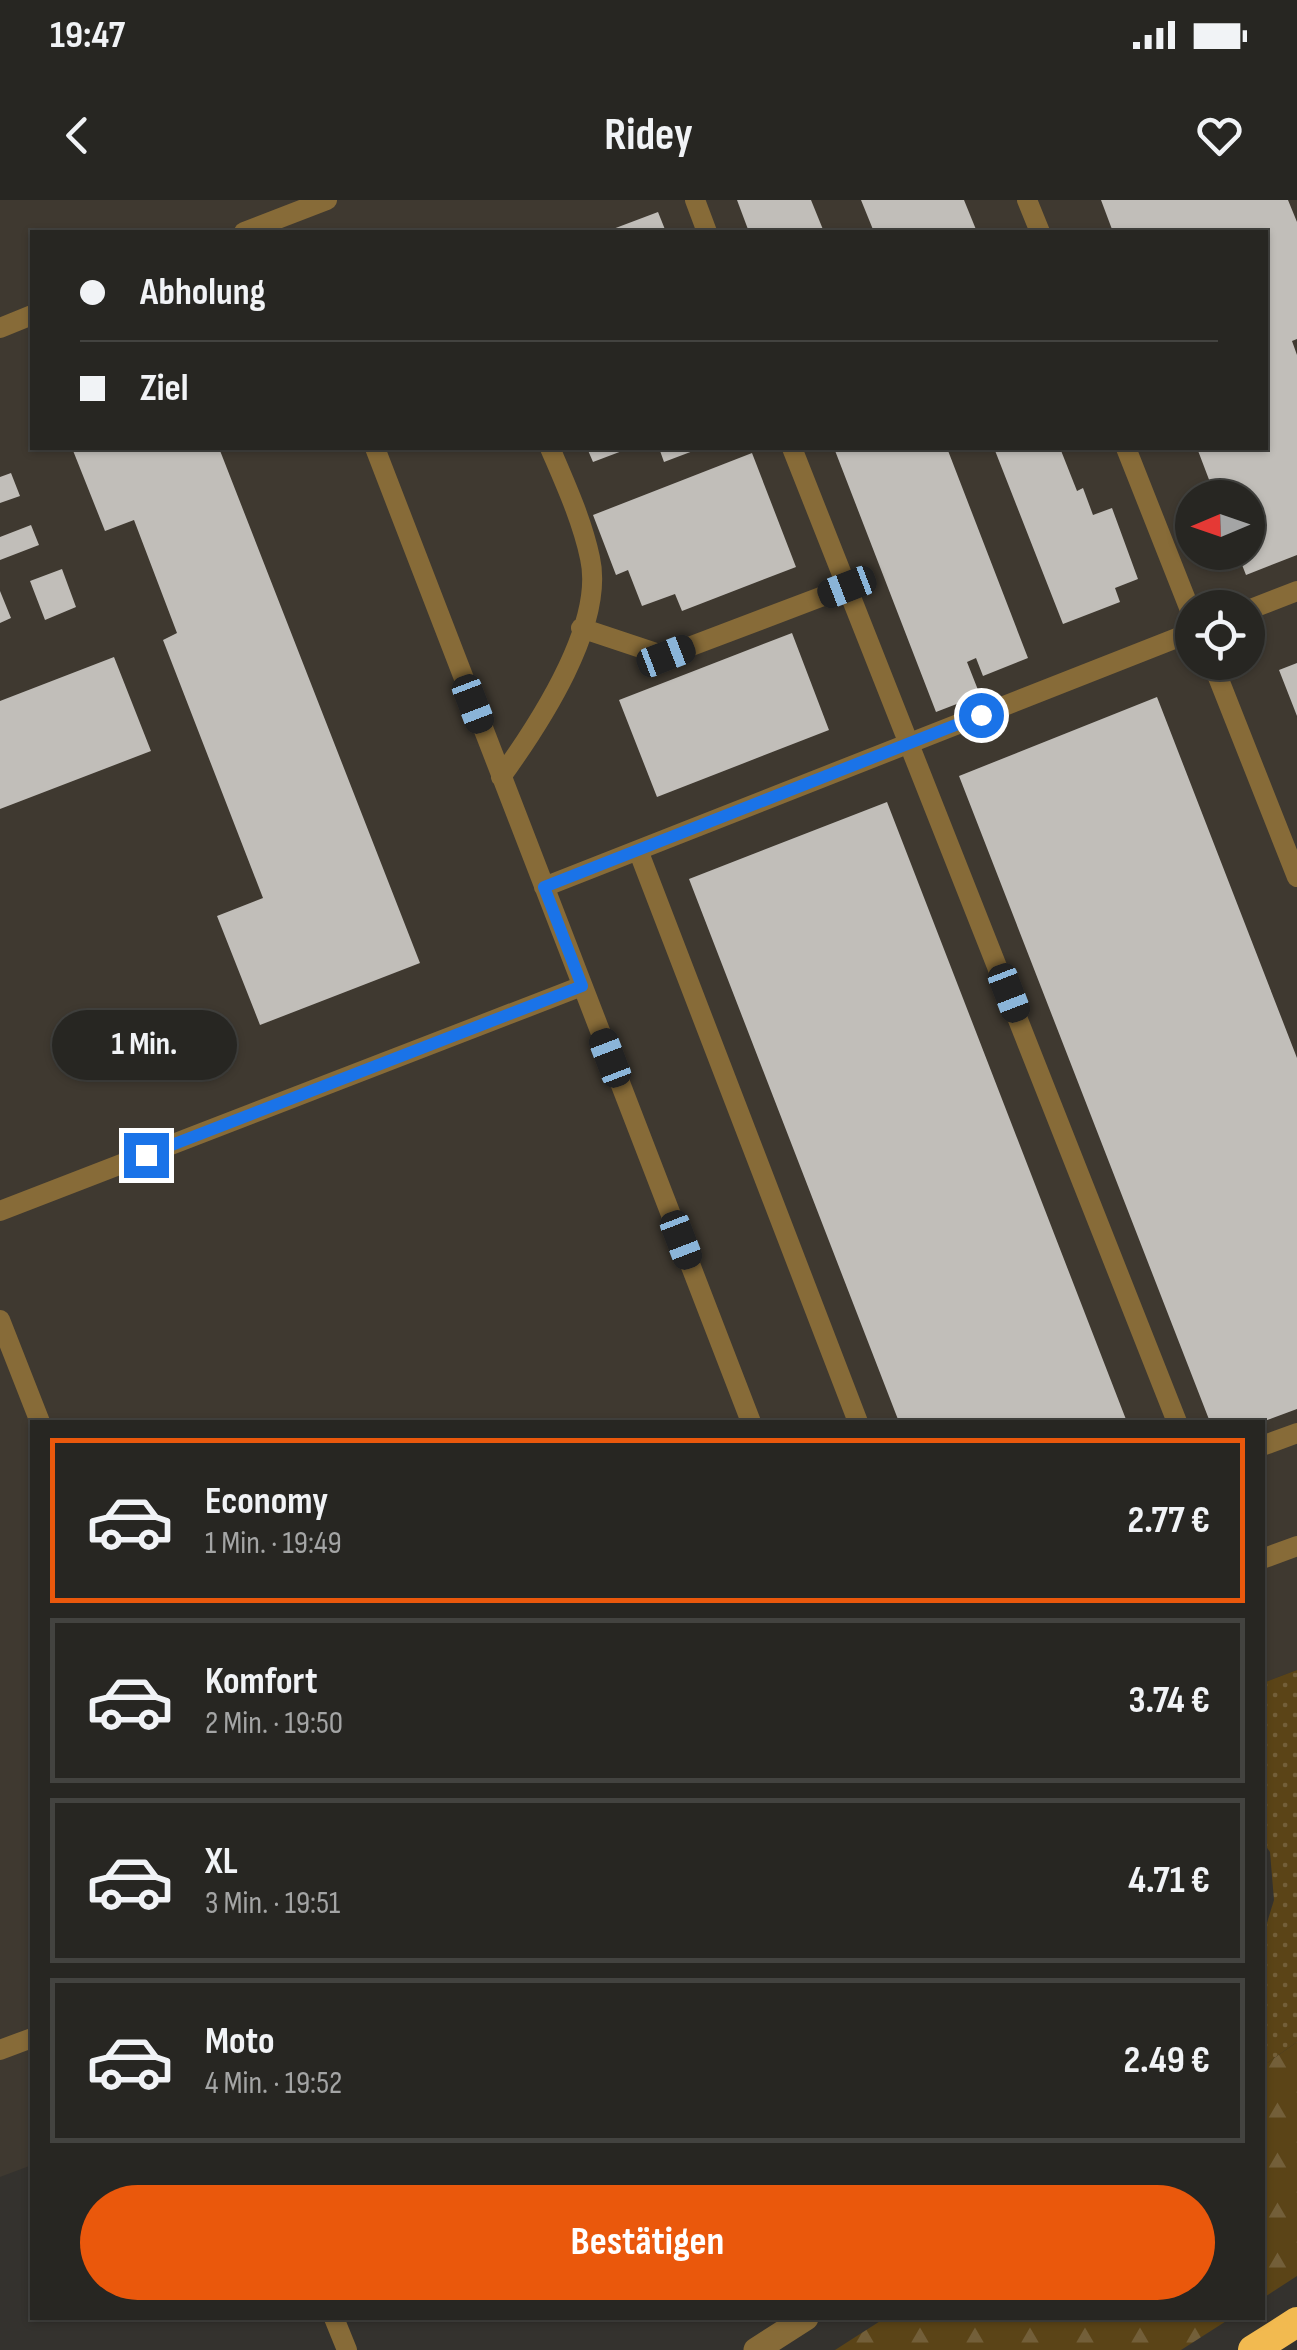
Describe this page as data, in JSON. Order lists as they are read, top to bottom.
{
  "north": "left",
  "page": {
    "status": "19:47",
    "header": "Ridey",
    "banner": ["Abholung", "Ziel"],
    "bubble": "1 Min.",
    "list": [
      {
        "name": "Economy",
        "note": "1 Min. · 19:49",
        "value": "2.77 €"
      },
      {
        "name": "Komfort",
        "note": "2 Min. · 19:50",
        "value": "3.74 €"
      },
      {
        "name": "XL",
        "note": "3 Min. · 19:51",
        "value": "4.71 €"
      },
      {
        "name": "Moto",
        "note": "4 Min. · 19:52",
        "value": "2.49 €"
      }
    ],
    "buttons": "Bestätigen"
  }
}
